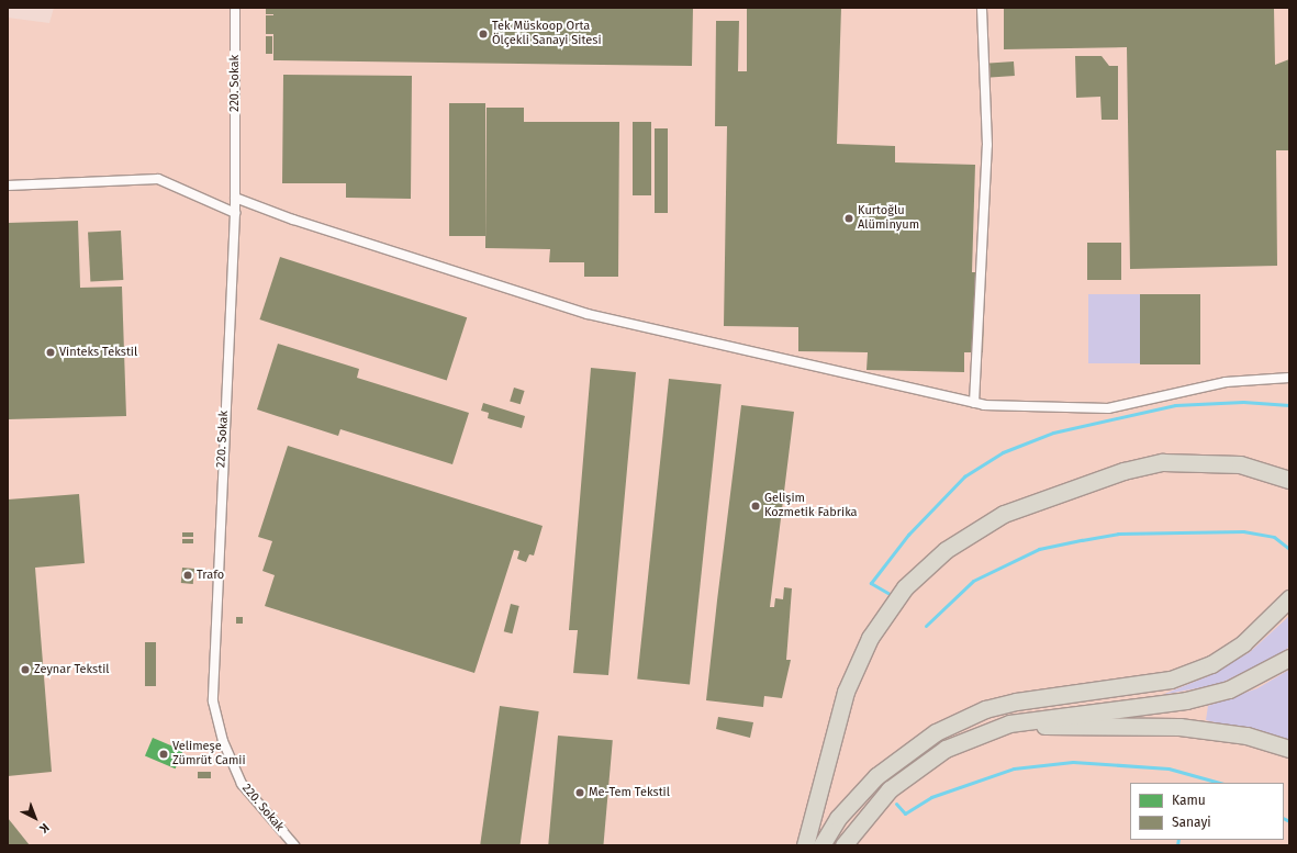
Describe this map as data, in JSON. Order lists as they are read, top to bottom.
{
  "streets": {
    "street": ["220. Sokak"]
  },
  "places": [
    "Tek Müskoop Orta Ölçekli Sanayi Sitesi",
    "Kurtoğlu Alüminyum",
    "Vinteks Tekstil",
    "Gelişim Kozmetik Fabrika",
    "Trafo",
    "Zeynar Tekstil",
    "Velimeşe Zümrüt Camii",
    "Me-Tem Tekstil"
  ],
  "legend": ["Kamu", "Sanayi"],
  "north": "bottom right"
}
